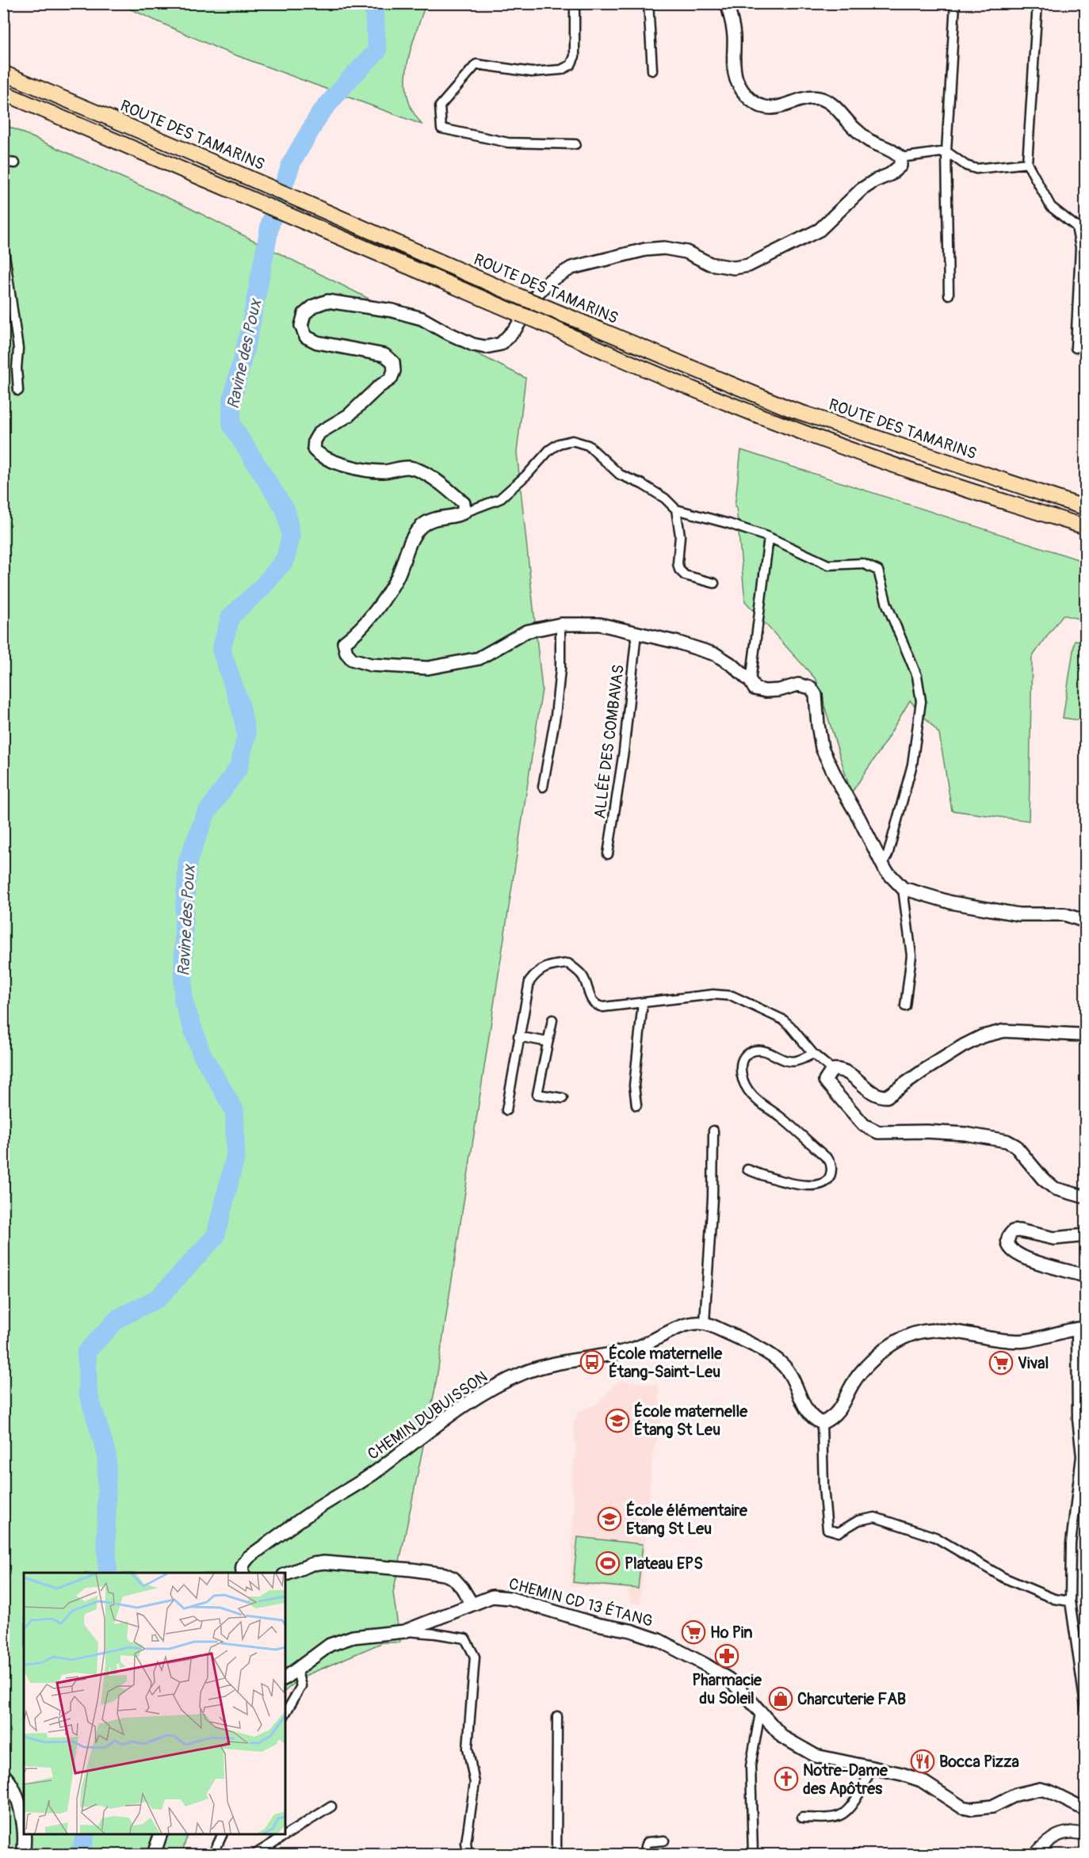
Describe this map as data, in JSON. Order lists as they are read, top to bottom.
{
  "streets": {
    "highway": ["ROUTE DES TAMARINS"],
    "main road": ["CHEMIN DUBUISSON", "CHEMIN CD 13 ÉTANG"],
    "street": ["ALLÉE DES COMBAVAS"]
  },
  "water": ["Ravine des Poux"],
  "places": {
    "bus stop": ["École maternelle Étang-Saint-Leu"],
    "supermarket": ["Vival", "Ho Pin"],
    "school or university": ["École maternelle Étang St Leu", "École élémentaire Etang St Leu"],
    "sports": ["Plateau EPS"],
    "pharmacy": ["Pharmacie du Soleil"],
    "shop": ["Charcuterie FAB"],
    "restaurant": ["Bocca Pizza"],
    "church": ["Notre-Dame des Apôtres"]
  }
}
